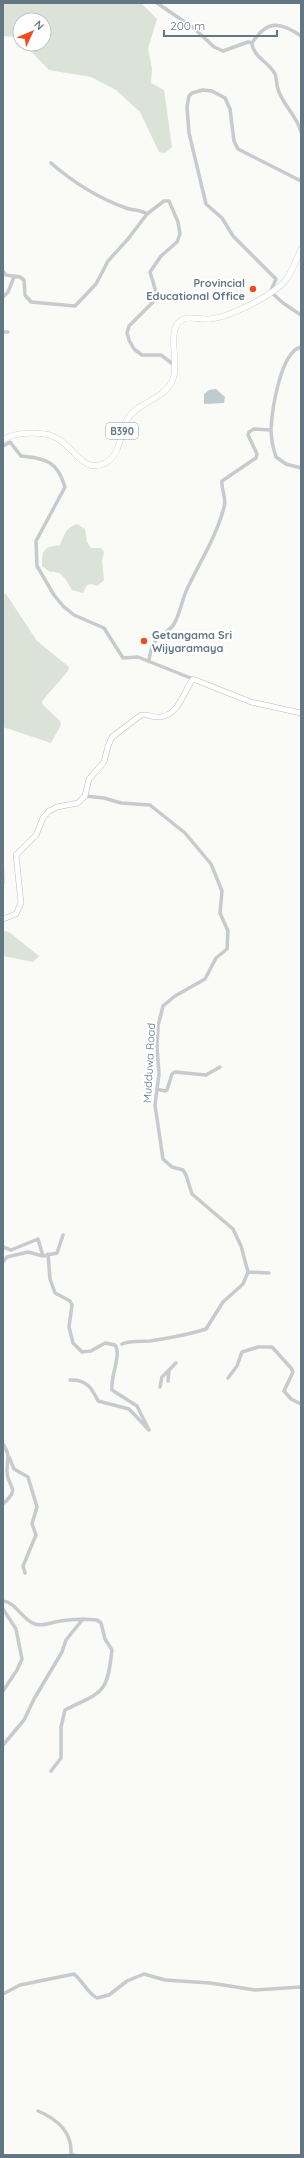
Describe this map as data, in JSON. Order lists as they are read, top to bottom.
{
  "streets": {
    "main road": ["B390"],
    "street": ["Mudduwa Road"]
  },
  "places": ["Provincial Educational Office", "Getangama Sri Wijyaramaya"],
  "scale_bar": "200 m",
  "north": "top right"
}
